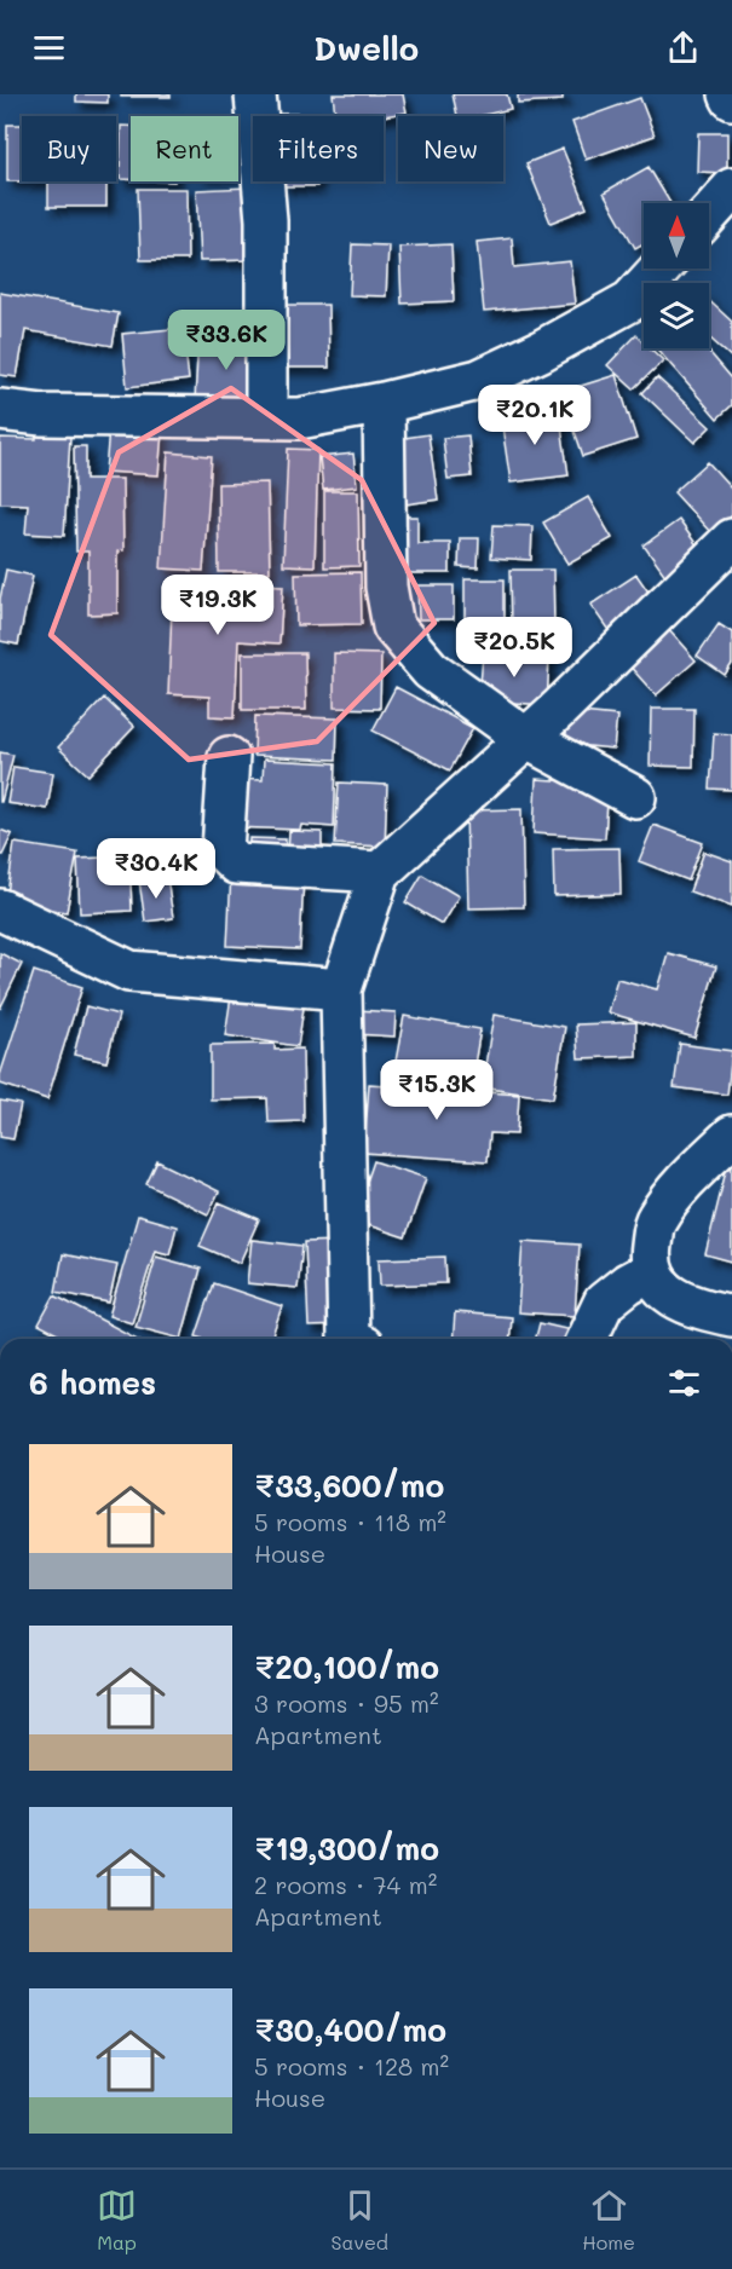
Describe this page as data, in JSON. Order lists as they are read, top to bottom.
{
  "north": "top",
  "page": {
    "header": "Dwello",
    "chip": [
      "Buy",
      "Rent",
      "Filters",
      "New"
    ],
    "price": [
      "₹33.6K",
      "₹20.1K",
      "₹19.3K",
      "₹20.5K",
      "₹30.4K",
      "₹15.3K"
    ],
    "heading": "6 homes",
    "list": [
      {
        "name": "₹33,600/mo",
        "note": "5 rooms · 118 m² · House"
      },
      {
        "name": "₹20,100/mo",
        "note": "3 rooms · 95 m² · Apartment"
      },
      {
        "name": "₹19,300/mo",
        "note": "2 rooms · 74 m² · Apartment"
      },
      {
        "name": "₹30,400/mo",
        "note": "5 rooms · 128 m² · House"
      }
    ],
    "tabs": ["Map", "Saved", "Home"]
  }
}
